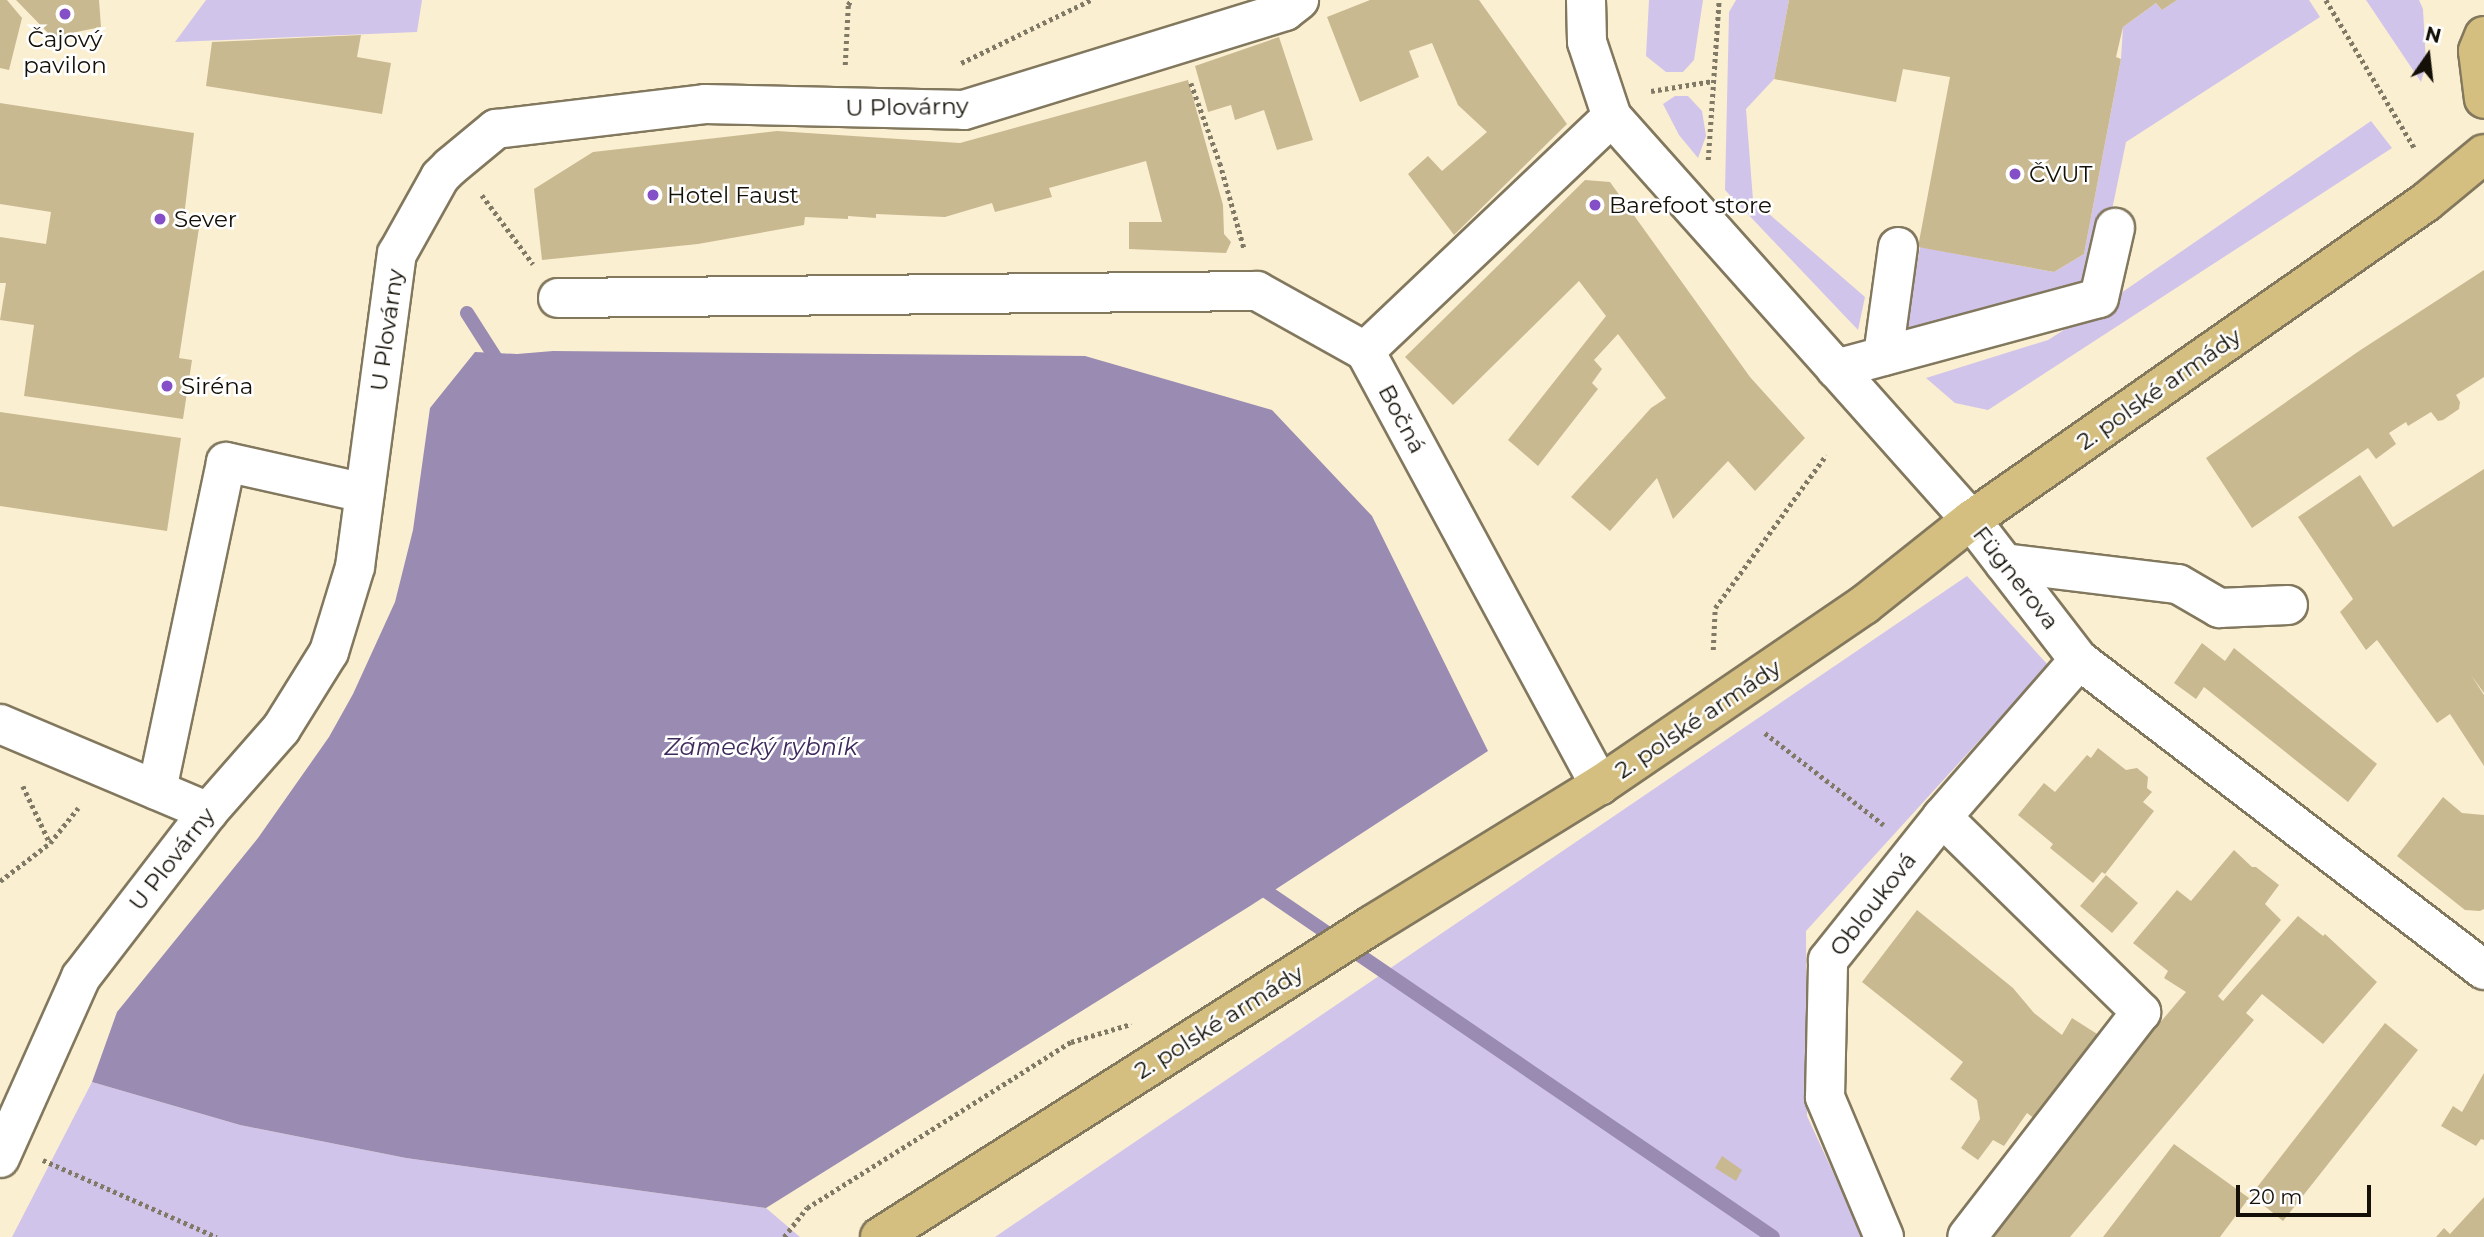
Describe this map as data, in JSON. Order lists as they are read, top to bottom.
{
  "streets": {
    "main road": ["2. polské armády"],
    "street": [
      "U Plovárny",
      "Bočná",
      "Fügnerova",
      "Oblouková"
    ]
  },
  "crossings": [
    ["2. polské armády", "Bočná"],
    ["2. polské armády", "Fügnerova"],
    ["Fügnerova", "Oblouková"]
  ],
  "water": ["Zámecký rybník"],
  "places": [
    "Čajový pavilon",
    "ČVUT",
    "Hotel Faust",
    "Barefoot store",
    "Sever",
    "Siréna"
  ],
  "scale_bar": "20 m",
  "north": "top"
}
